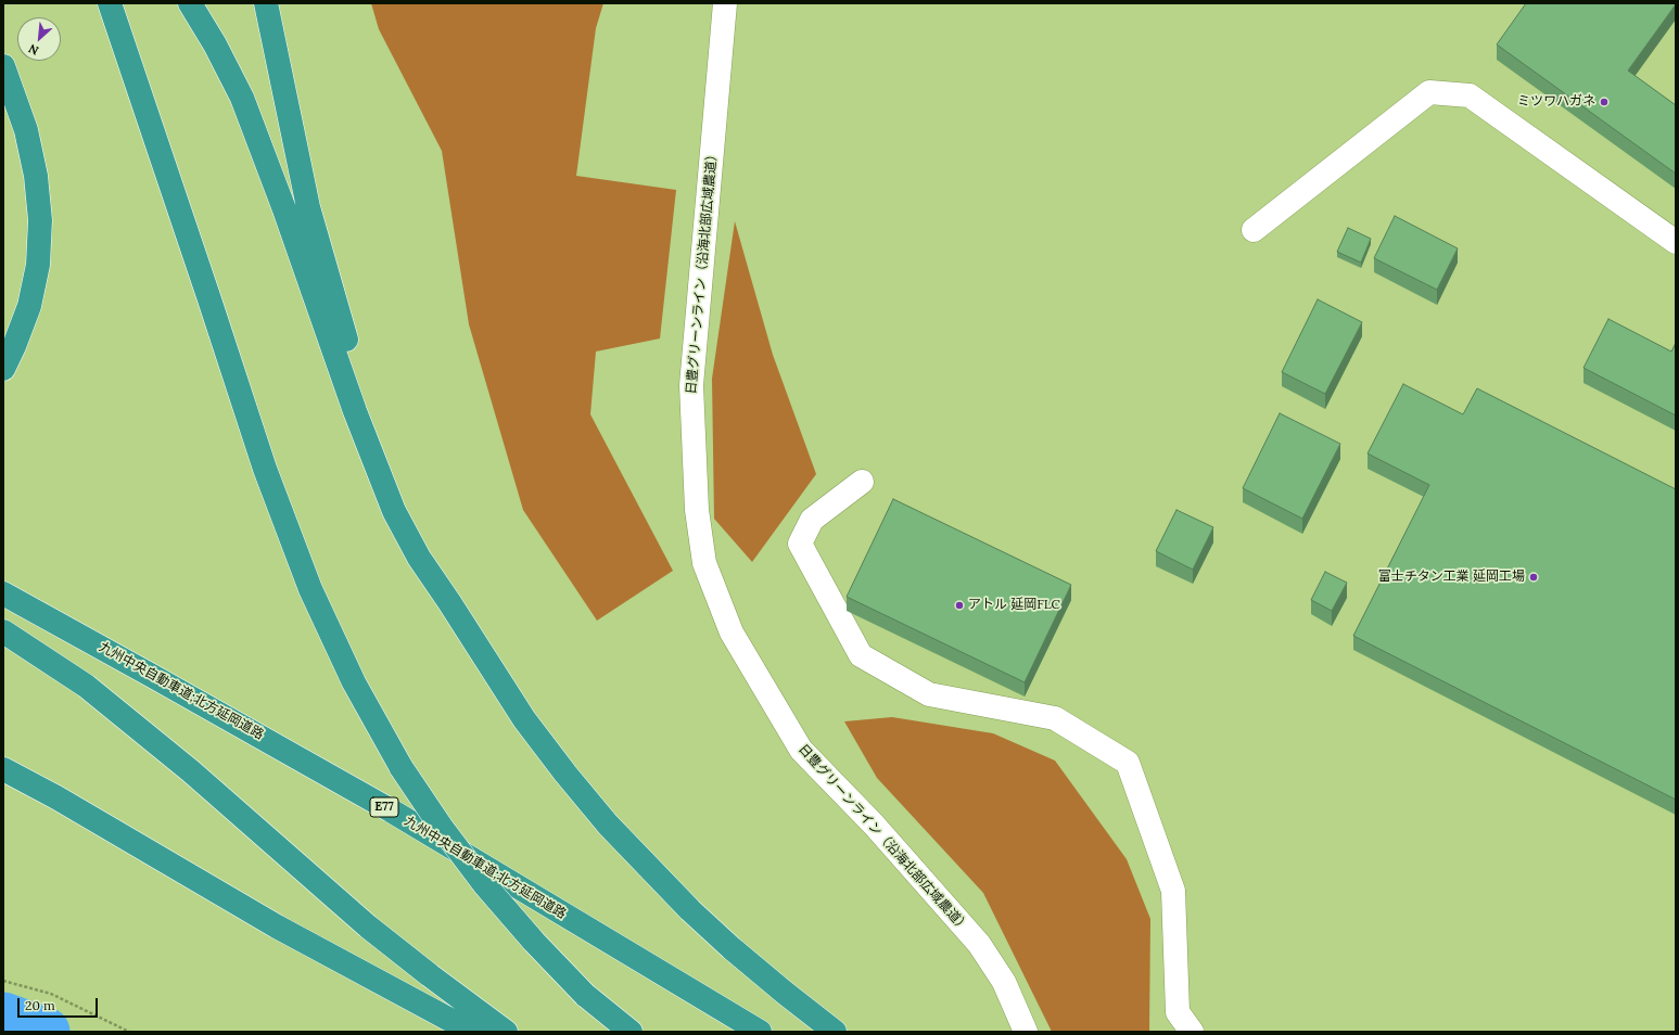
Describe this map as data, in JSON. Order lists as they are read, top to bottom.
{
  "streets": {
    "highway": ["九州中央自動車道;北方延岡道路", "E77"],
    "street": ["日豊グリーンライン（沿海北部広域農道）"]
  },
  "places": ["ミツワハガネ", "富士チタン工業 延岡工場", "アトル 延岡FLC"],
  "scale_bar": "20 m",
  "north": "bottom left"
}
